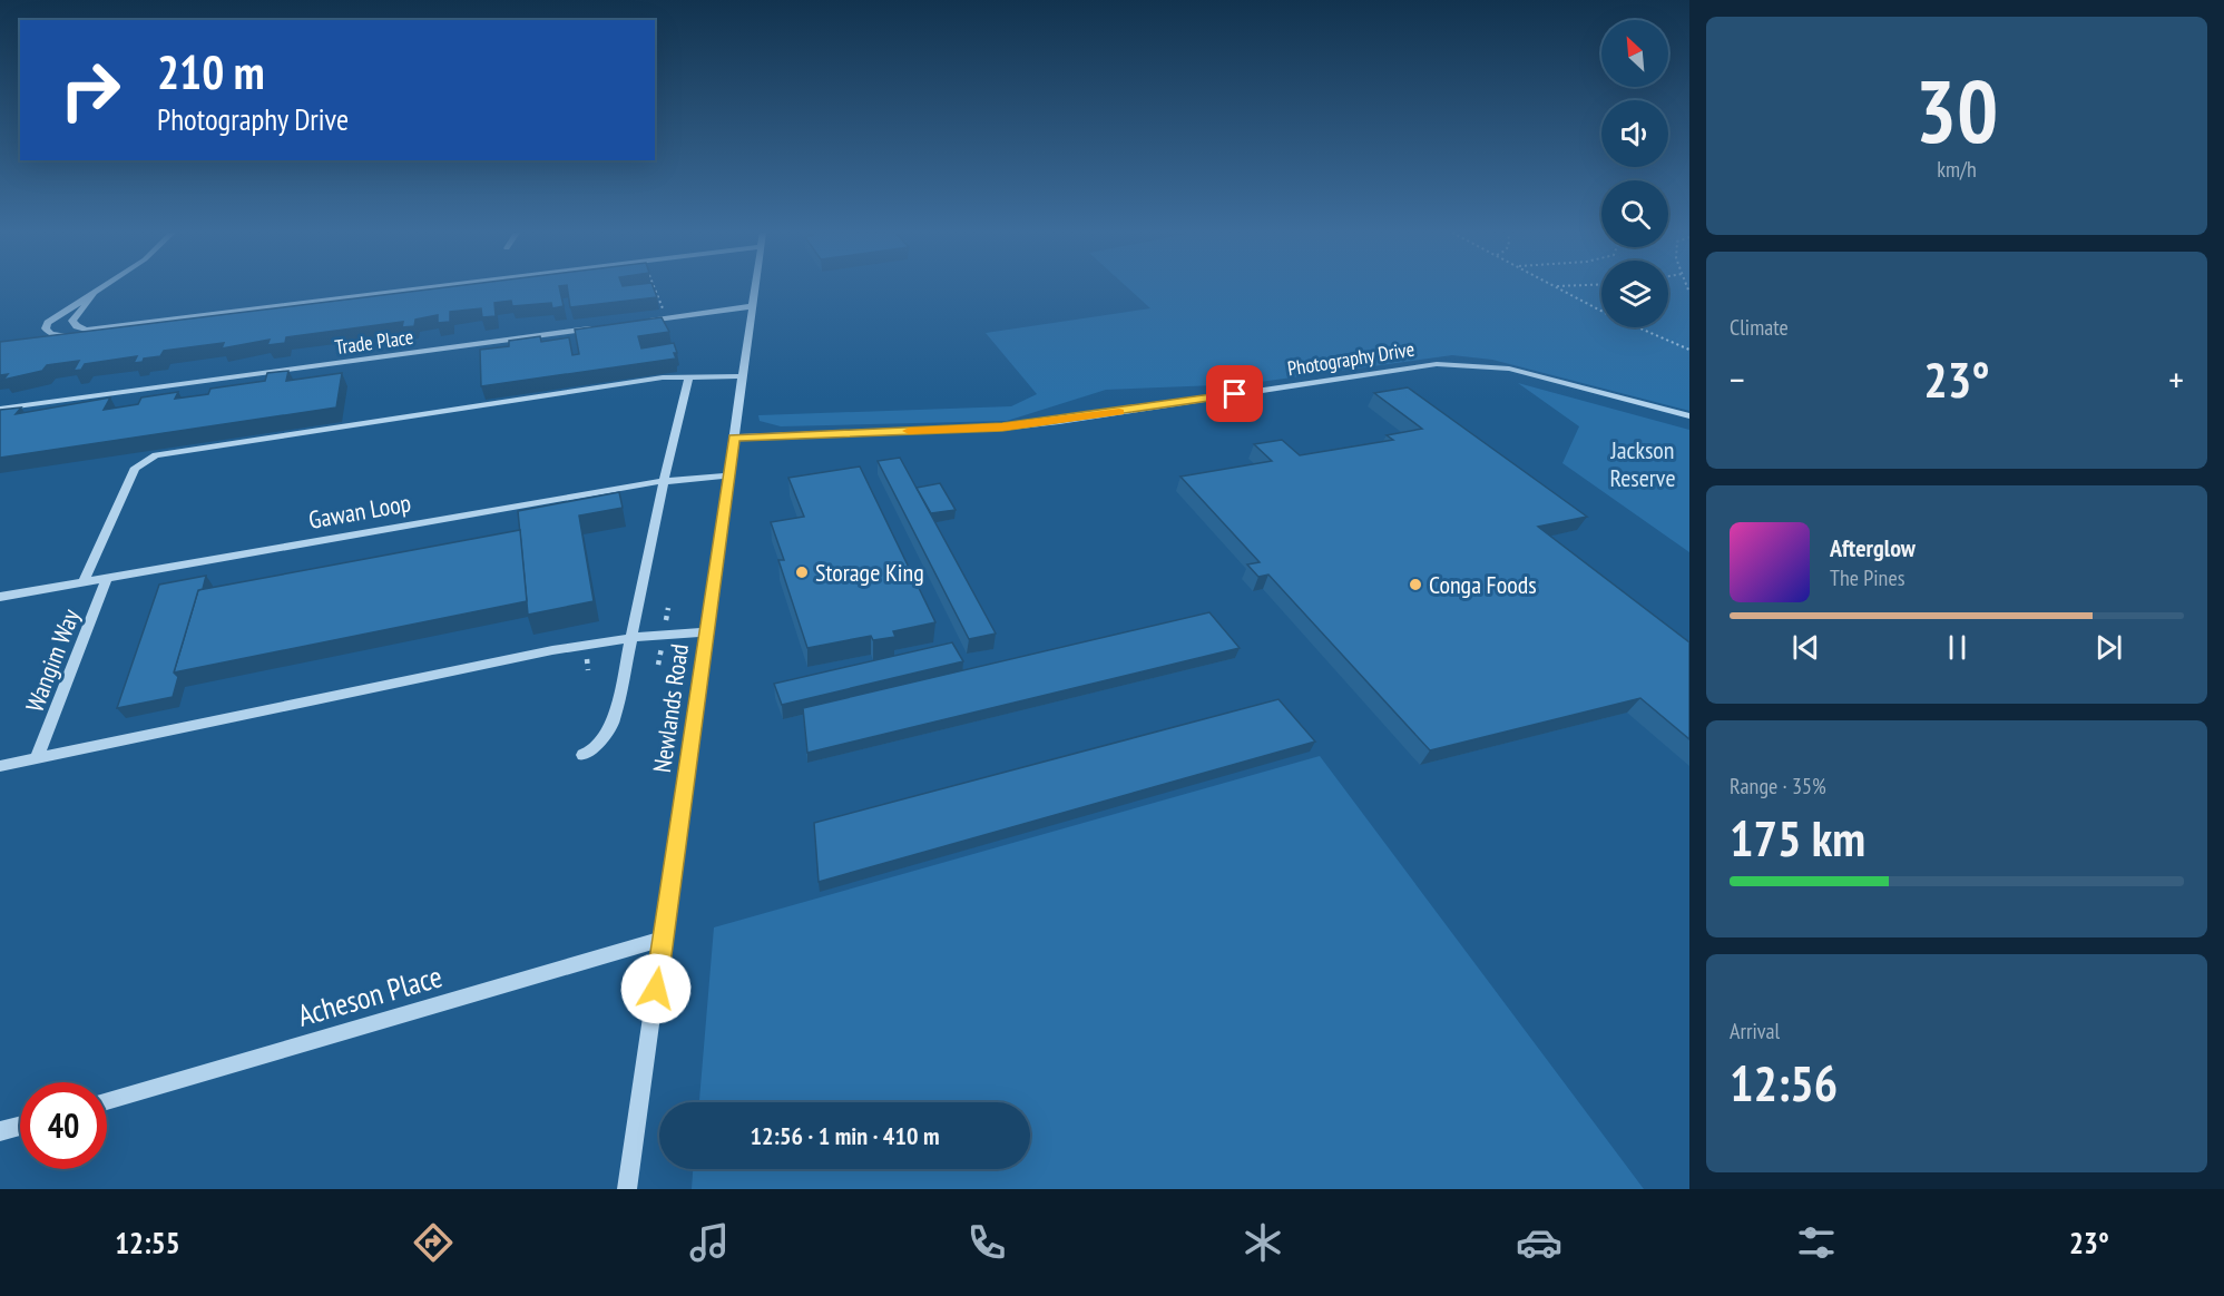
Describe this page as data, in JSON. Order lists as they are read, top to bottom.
{
  "streets": {
    "street": [
      "Trade Place",
      "Photography Drive",
      "Gawan Loop",
      "Wangim Way",
      "Newlands Road",
      "Acheson Place"
    ]
  },
  "crossings": [
    ["Photography Drive", "Newlands Road"],
    ["Gawan Loop", "Wangim Way"],
    ["Gawan Loop", "Newlands Road"],
    ["Newlands Road", "Acheson Place"]
  ],
  "parks": ["Jackson Reserve"],
  "places": ["Storage King", "Conga Foods"],
  "north": "top left",
  "page": {
    "tile": [
      ["30", "km/h"],
      "Climate",
      ["Range · 35%", "175 km"],
      ["Arrival", "12:56"]
    ],
    "turn": ["210 m", "Photography Drive"],
    "heat": ["−", "23°", "+"],
    "song": ["Afterglow", "The Pines"],
    "limit": "40",
    "trip": "12:56 · 1 min · 410 m",
    "tabs": ["12:55", "23°"]
  }
}
